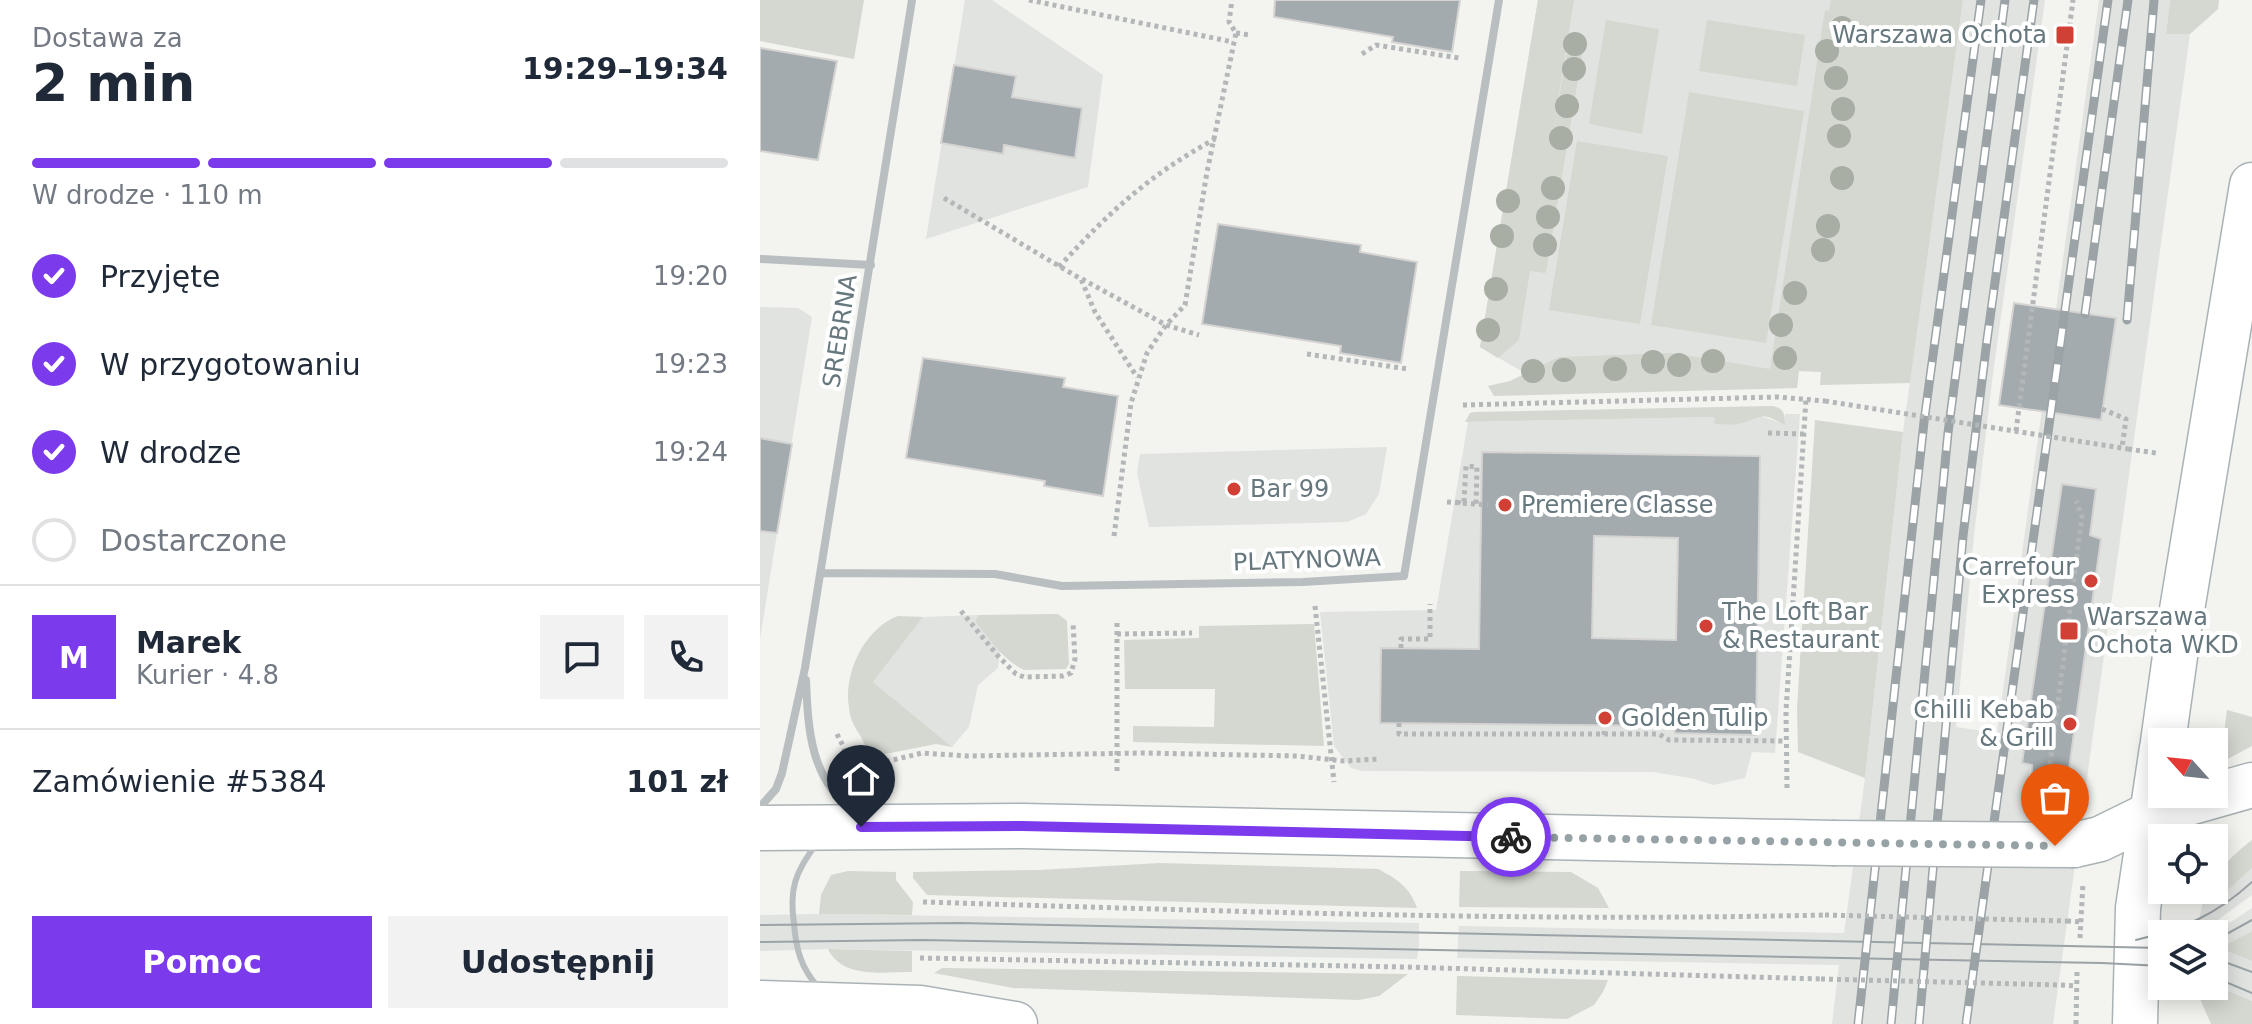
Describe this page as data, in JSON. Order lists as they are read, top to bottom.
{
  "streets": {
    "street": ["SREBRNA", "PLATYNOWA"]
  },
  "crossings": [
    ["SREBRNA", "PLATYNOWA"]
  ],
  "places": {
    "transit": ["Warszawa Ochota", "Warszawa Ochota WKD"],
    "other": [
      "Bar 99",
      "Premiere Classe",
      "Carrefour Express",
      "The Loft Bar & Restaurant",
      "Golden Tulip",
      "Chilli Kebab & Grill"
    ]
  },
  "north": "top left",
  "page": {
    "heading": ["2 min", "Dostawa za", "19:29–19:34"],
    "panel": [
      "Marek",
      "Kurier · 4.8",
      "Zamówienie #5384",
      "101 zł"
    ],
    "bar": "W drodze · 110 m",
    "list": [
      ["Przyjęte", "19:20"],
      ["W przygotowaniu", "19:23"],
      ["W drodze", "19:24"],
      "Dostarczone"
    ],
    "round": "M",
    "buttons": ["Pomoc", "Udostępnij"]
  }
}
